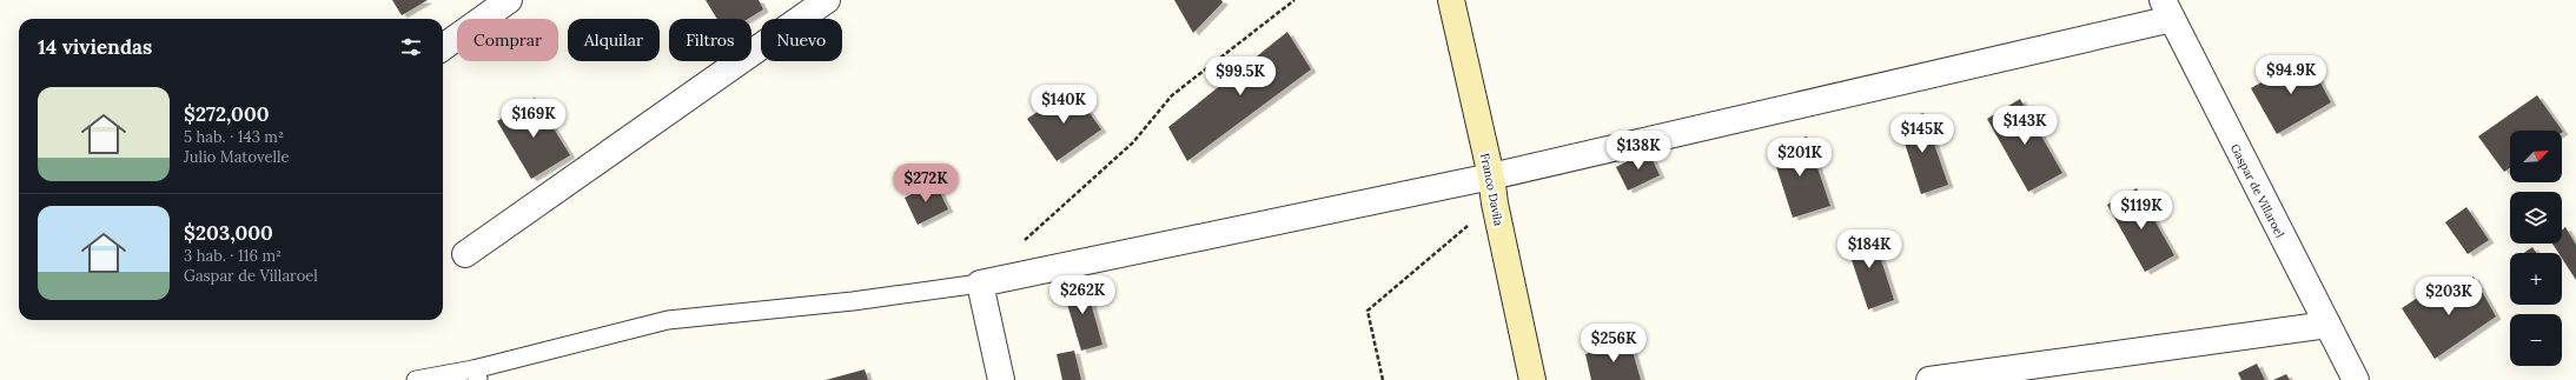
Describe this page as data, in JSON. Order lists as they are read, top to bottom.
{
  "streets": {
    "street": ["Franco Davila", "Gaspar de Villaroel"]
  },
  "north": "top right",
  "page": {
    "chip": [
      "Comprar",
      "Alquilar",
      "Filtros",
      "Nuevo"
    ],
    "heading": "14 viviendas",
    "price": [
      "$94.9K",
      "$99.5K",
      "$140K",
      "$169K",
      "$143K",
      "$145K",
      "$138K",
      "$201K",
      "$272K",
      "$119K",
      "$184K",
      "$262K",
      "$203K",
      "$256K"
    ],
    "list": [
      {
        "name": "$272,000",
        "note": "5 hab. · 143 m² · Julio Matovelle"
      },
      {
        "name": "$203,000",
        "note": "3 hab. · 116 m² · Gaspar de Villaroel"
      }
    ],
    "map_buttons": ["+", "−"]
  }
}
